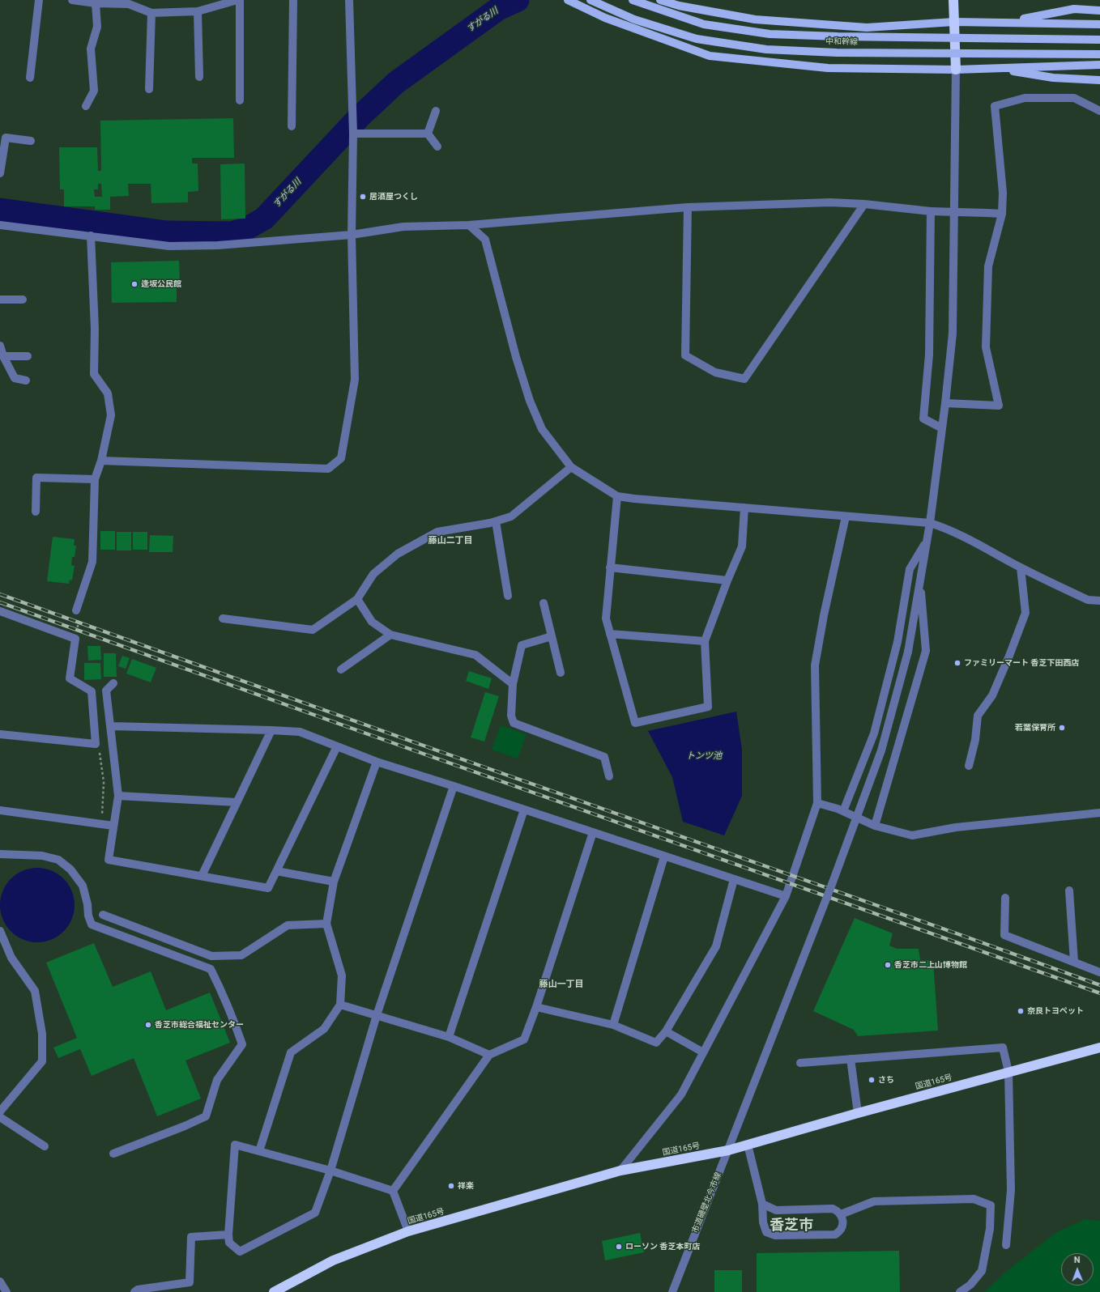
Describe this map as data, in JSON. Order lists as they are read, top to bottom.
{
  "streets": {
    "highway": ["国道165号"],
    "main road": ["中和幹線"],
    "street": ["市道磯壁北今市線"]
  },
  "crossings": [
    ["国道165号", "市道磯壁北今市線"]
  ],
  "districts": ["藤山二丁目", "藤山一丁目", "香芝市"],
  "water": ["すがる川", "トンツ池"],
  "places": [
    "居酒屋つくし",
    "逢坂公民館",
    "ファミリーマート 香芝下田西店",
    "若葉保育所",
    "香芝市二上山博物館",
    "奈良トヨペット",
    "香芝市総合福祉センター",
    "さち",
    "祥楽",
    "ローソン 香芝本町店"
  ],
  "north": "top"
}
